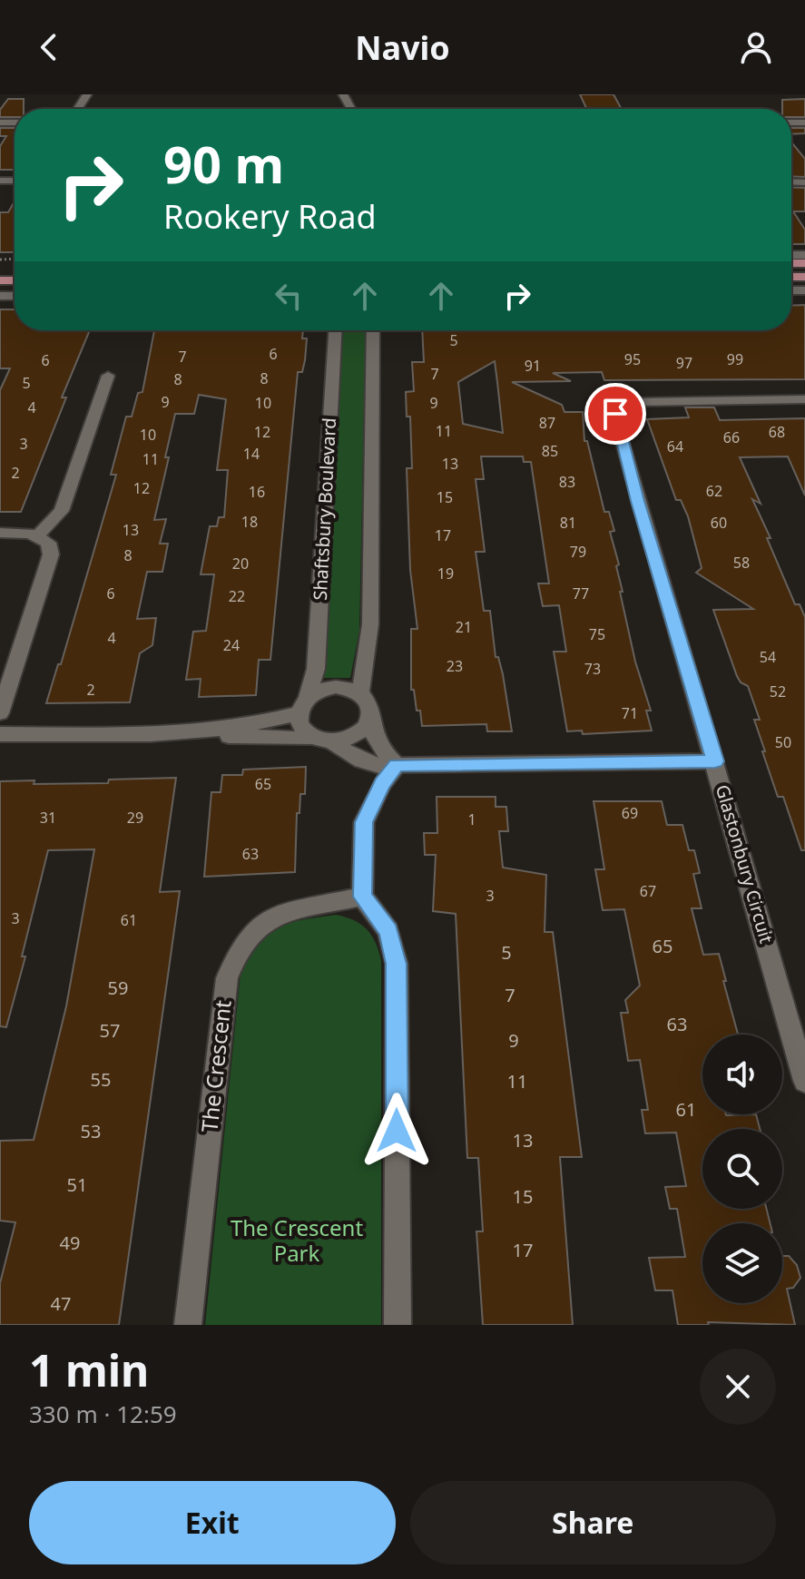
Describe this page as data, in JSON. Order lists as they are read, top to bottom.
{
  "streets": {
    "street": ["Shaftsbury Boulevard", "Glastonbury Circuit", "The Crescent"]
  },
  "parks": ["The Crescent Park"],
  "house_numbers": [
    "5",
    "6",
    "7",
    "95",
    "99",
    "6",
    "97",
    "91",
    "7",
    "8",
    "8",
    "5",
    "9",
    "10",
    "9",
    "4",
    "87",
    "11",
    "12",
    "68",
    "10",
    "66",
    "3",
    "64",
    "85",
    "14",
    "11",
    "13",
    "2",
    "83",
    "12",
    "62",
    "16",
    "15",
    "18",
    "81",
    "60",
    "13",
    "17",
    "79",
    "8",
    "58",
    "20",
    "19",
    "6",
    "77",
    "22",
    "21",
    "75",
    "4",
    "24",
    "54",
    "23",
    "73",
    "2",
    "52",
    "71",
    "50",
    "65",
    "69",
    "31",
    "29",
    "1",
    "63",
    "67",
    "3",
    "3",
    "61",
    "65",
    "5",
    "59",
    "7",
    "63",
    "57",
    "9",
    "55",
    "11",
    "61",
    "53",
    "13",
    "51",
    "15",
    "49",
    "17",
    "47"
  ],
  "page": {
    "header": "Navio",
    "turn": ["90 m", "Rookery Road"],
    "heading": ["1 min", "330 m · 12:59"],
    "buttons": ["Exit", "Share"]
  }
}
